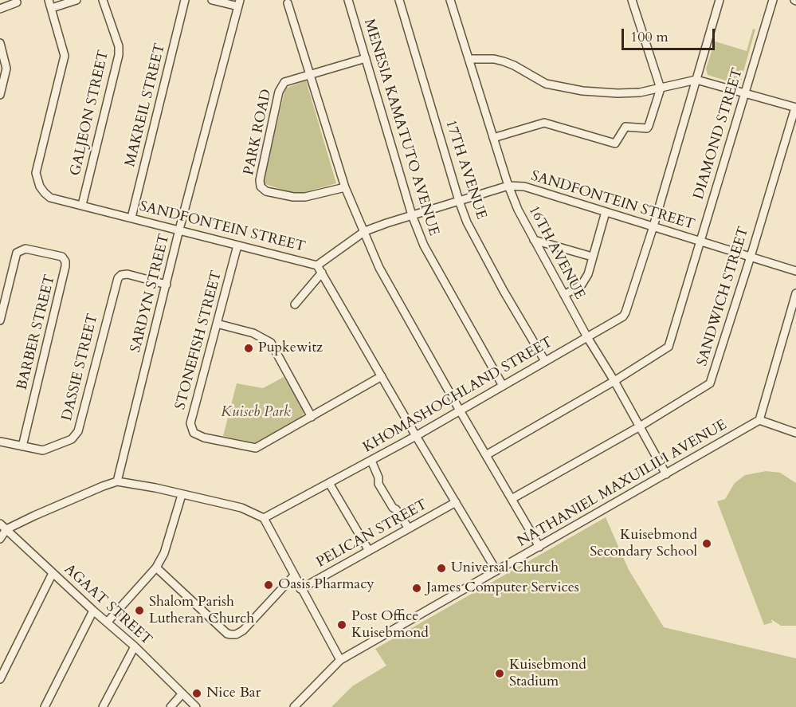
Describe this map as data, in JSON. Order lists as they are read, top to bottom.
{
  "streets": {
    "street": [
      "MAKREIL STREET",
      "GALJEON STREET",
      "MENESIA KAMATUTO AVENUE",
      "PARK ROAD",
      "DIAMOND STREET",
      "17TH AVENUE",
      "SANDFONTEIN STREET",
      "16TH AVENUE",
      "SARDYN STREET",
      "SANDWICH STREET",
      "BARBER STREET",
      "STONEFISH STREET",
      "DASSIE STREET",
      "KHOMASHOCHLAND STREET",
      "NATHANIEL MAXUILILI AVENUE",
      "PELICAN STREET",
      "AGAAT STREET"
    ]
  },
  "crossings": [
    ["MAKREIL STREET", "SANDFONTEIN STREET"],
    ["GALJEON STREET", "SANDFONTEIN STREET"],
    ["MENESIA KAMATUTO AVENUE", "PARK ROAD"],
    ["MENESIA KAMATUTO AVENUE", "SANDFONTEIN STREET"],
    ["MENESIA KAMATUTO AVENUE", "KHOMASHOCHLAND STREET"],
    ["DIAMOND STREET", "SANDFONTEIN STREET"],
    ["DIAMOND STREET", "16TH AVENUE"],
    ["17TH AVENUE", "SANDFONTEIN STREET"],
    ["17TH AVENUE", "KHOMASHOCHLAND STREET"],
    ["SANDFONTEIN STREET", "16TH AVENUE"],
    ["SANDFONTEIN STREET", "SARDYN STREET"],
    ["SANDFONTEIN STREET", "SANDWICH STREET"],
    ["SANDFONTEIN STREET", "STONEFISH STREET"],
    ["SANDFONTEIN STREET", "KHOMASHOCHLAND STREET"],
    ["16TH AVENUE", "SANDWICH STREET"],
    ["16TH AVENUE", "KHOMASHOCHLAND STREET"],
    ["16TH AVENUE", "NATHANIEL MAXUILILI AVENUE"],
    ["SARDYN STREET", "DASSIE STREET"],
    ["BARBER STREET", "DASSIE STREET"]
  ],
  "parks": ["Kuiseb Park"],
  "places": [
    "Pupkewitz",
    "Kuisebmond Secondary School",
    "Universal Church",
    "Oasis Pharmacy",
    "James Computer Services",
    "Shalom Parish Lutheran Church",
    "Post Office Kuisebmond",
    "Kuisebmond Stadium",
    "Nice Bar"
  ],
  "scale_bar": "100 m"
}
